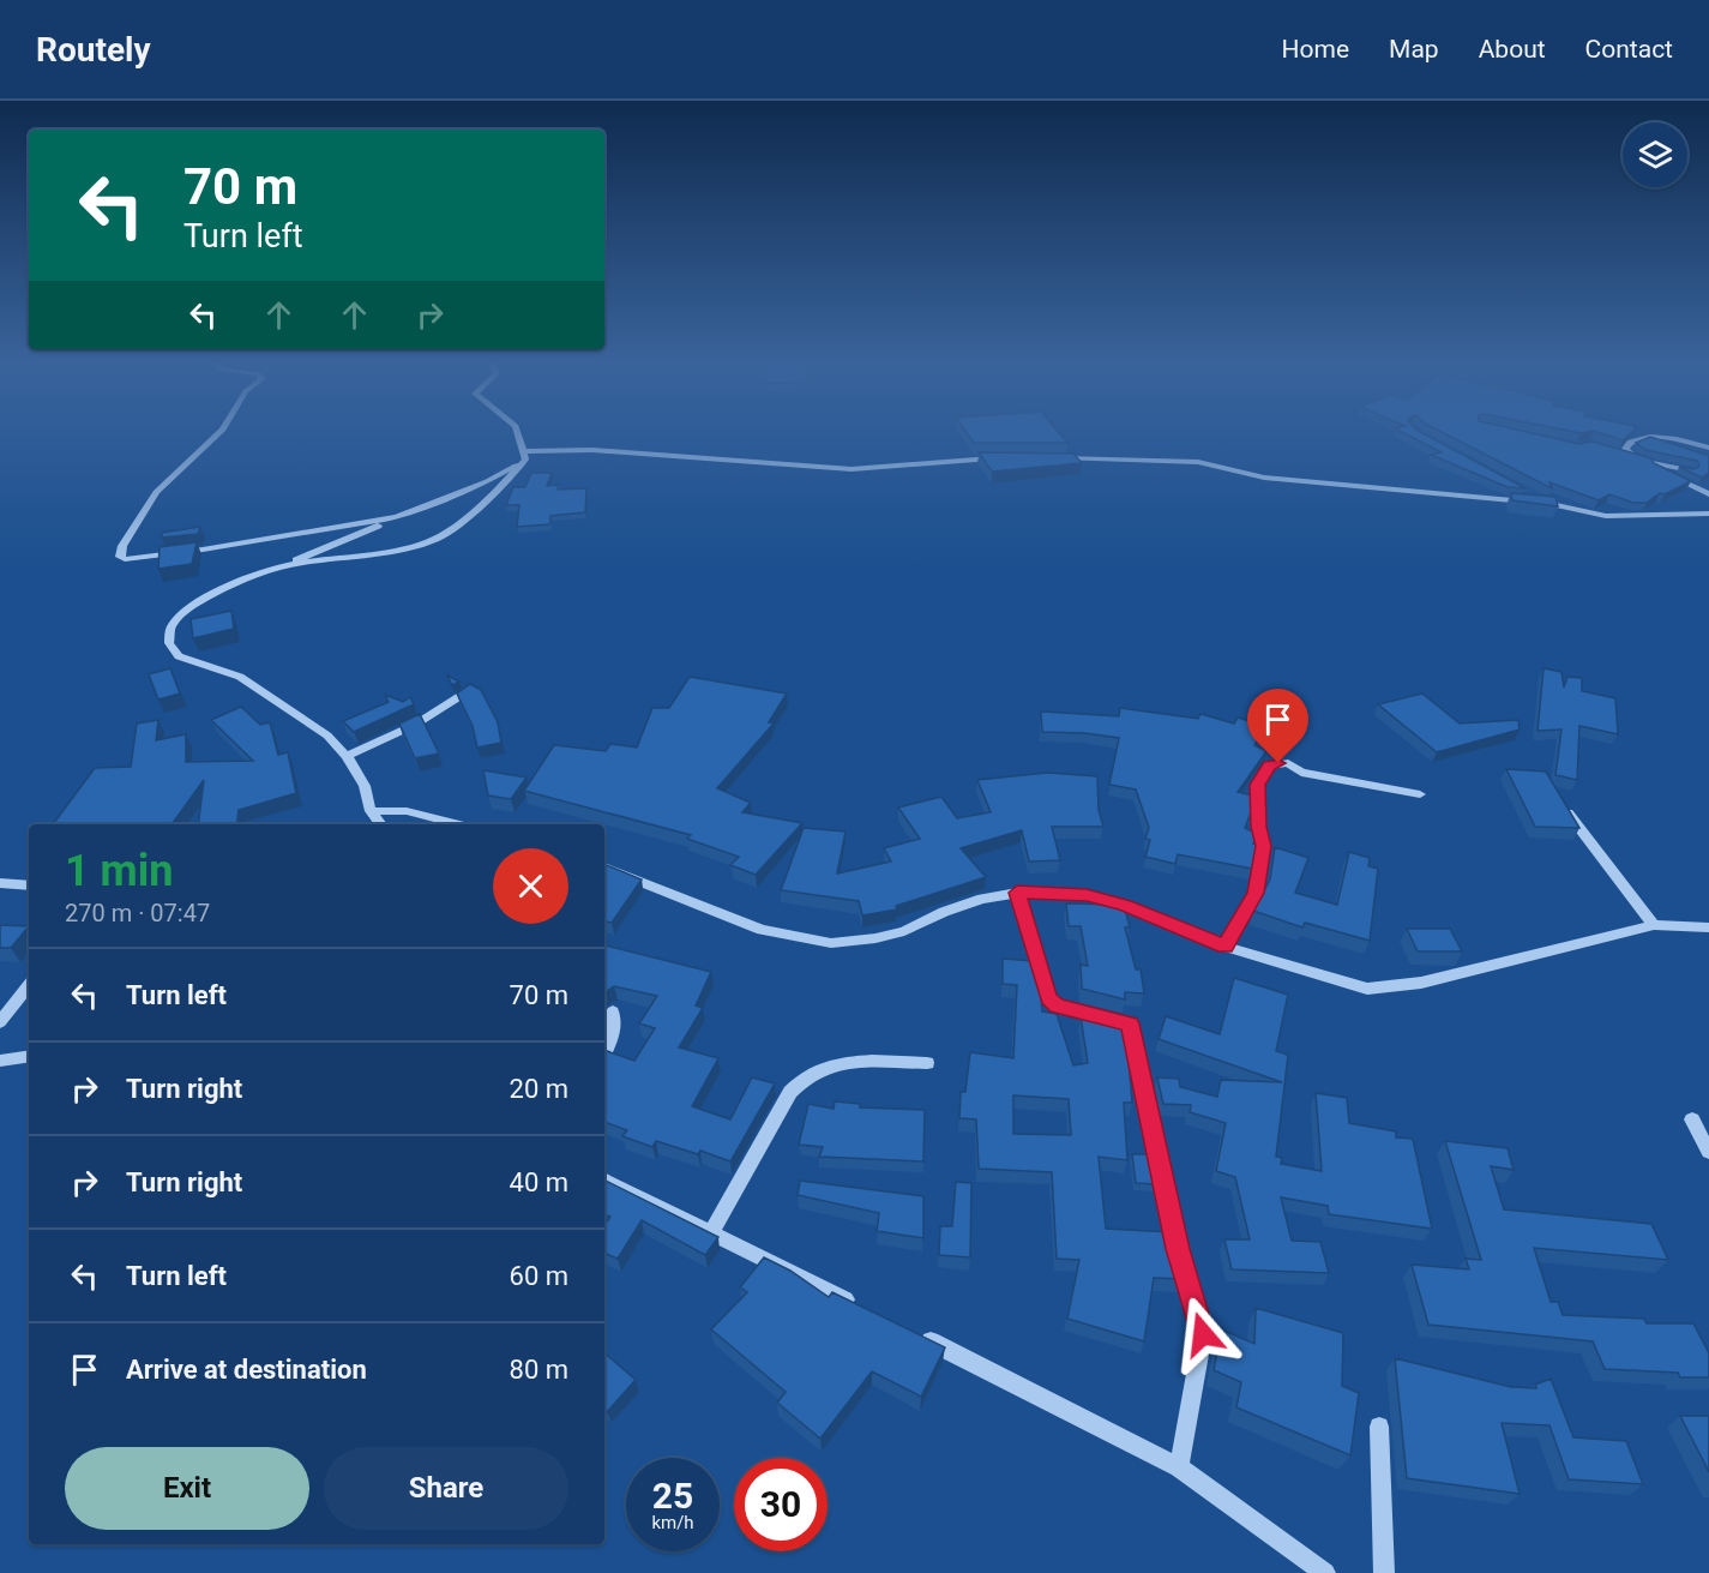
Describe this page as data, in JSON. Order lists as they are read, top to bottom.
{
  "page": {
    "header": "Routely",
    "nav": [
      "Home",
      "Map",
      "About",
      "Contact"
    ],
    "turn": ["70 m", "Turn left"],
    "heading": ["1 min", "270 m · 07:47"],
    "list": [
      {
        "name": "Turn left",
        "value": "70 m"
      },
      {
        "name": "Turn right",
        "value": "20 m"
      },
      {
        "name": "Turn right",
        "value": "40 m"
      },
      {
        "name": "Turn left",
        "value": "60 m"
      },
      {
        "name": "Arrive at destination",
        "value": "80 m"
      }
    ],
    "buttons": ["Exit", "Share"],
    "speed": "25 km/h",
    "limit": "30"
  }
}
